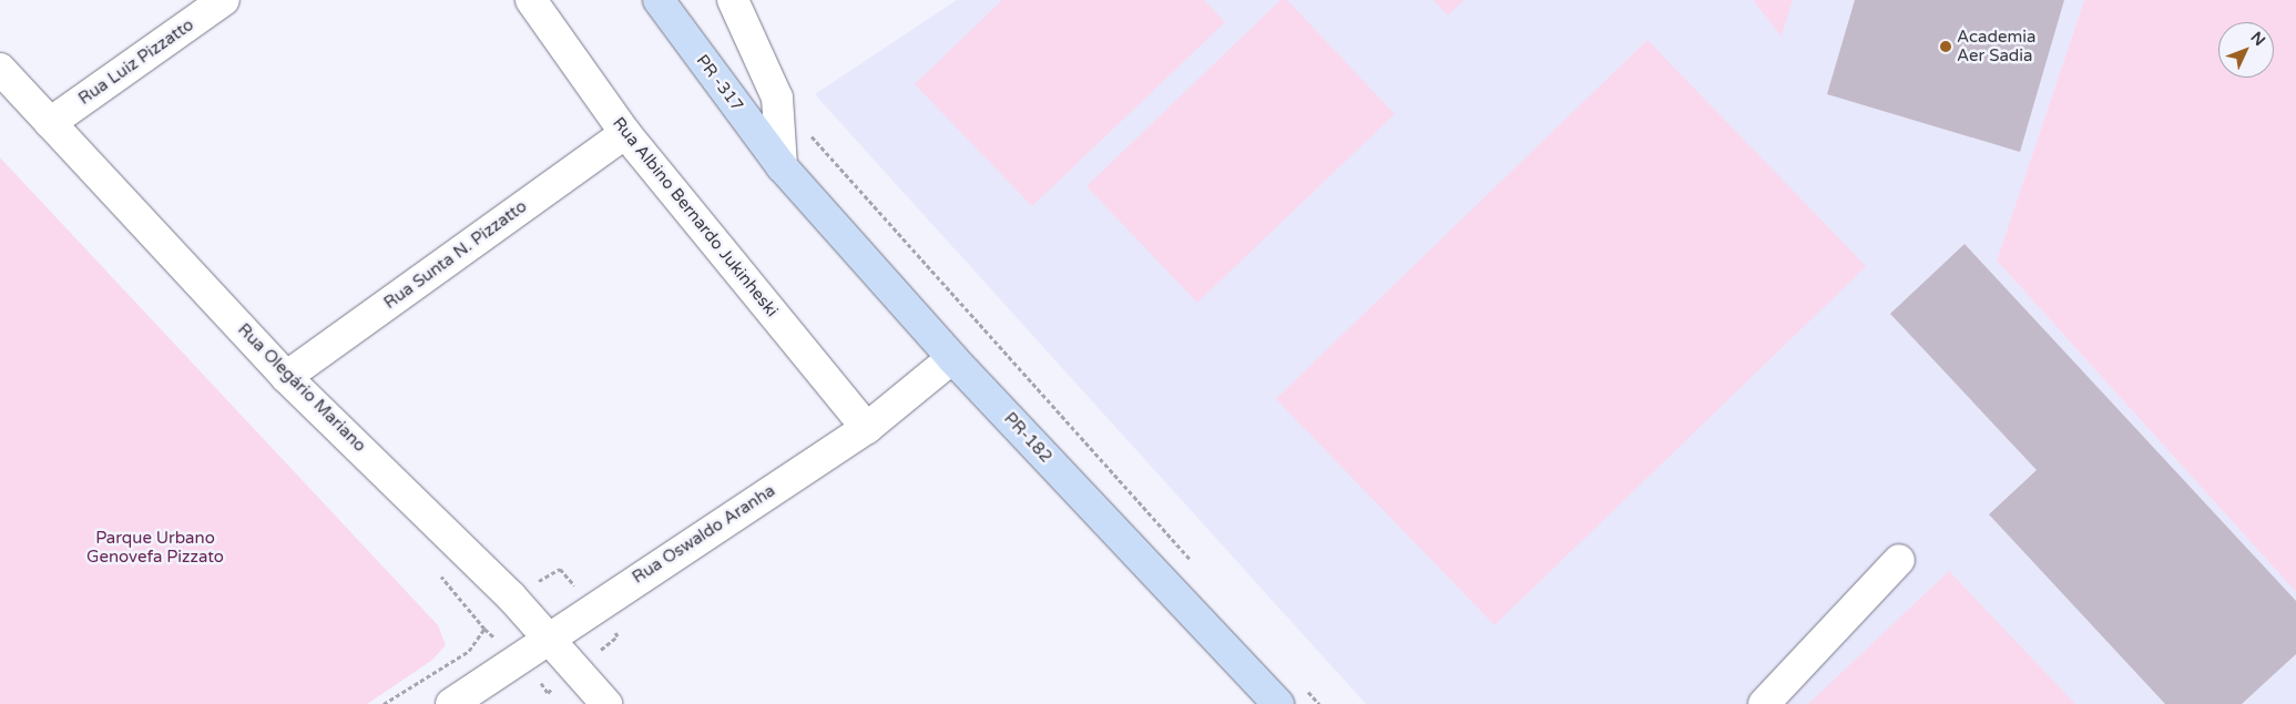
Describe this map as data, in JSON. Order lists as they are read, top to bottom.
{
  "streets": {
    "main road": ["PR -317", "PR-182"],
    "street": [
      "Rua Luiz Pizzatto",
      "Rua Albino Bernardo Jukinheski",
      "Rua Sunta N. Pizzatto",
      "Rua Olegário Mariano",
      "Rua Oswaldo Aranha"
    ]
  },
  "crossings": [
    ["Rua Luiz Pizzatto", "Rua Olegário Mariano"],
    ["PR -317", "PR-182"],
    ["Rua Albino Bernardo Jukinheski", "Rua Sunta N. Pizzatto"],
    ["Rua Albino Bernardo Jukinheski", "Rua Oswaldo Aranha"],
    ["Rua Sunta N. Pizzatto", "Rua Olegário Mariano"],
    ["Rua Olegário Mariano", "Rua Oswaldo Aranha"],
    ["PR-182", "Rua Oswaldo Aranha"]
  ],
  "parks": ["Parque Urbano Genovefa Pizzato"],
  "places": ["Academia Aer Sadia"],
  "north": "top right"
}
